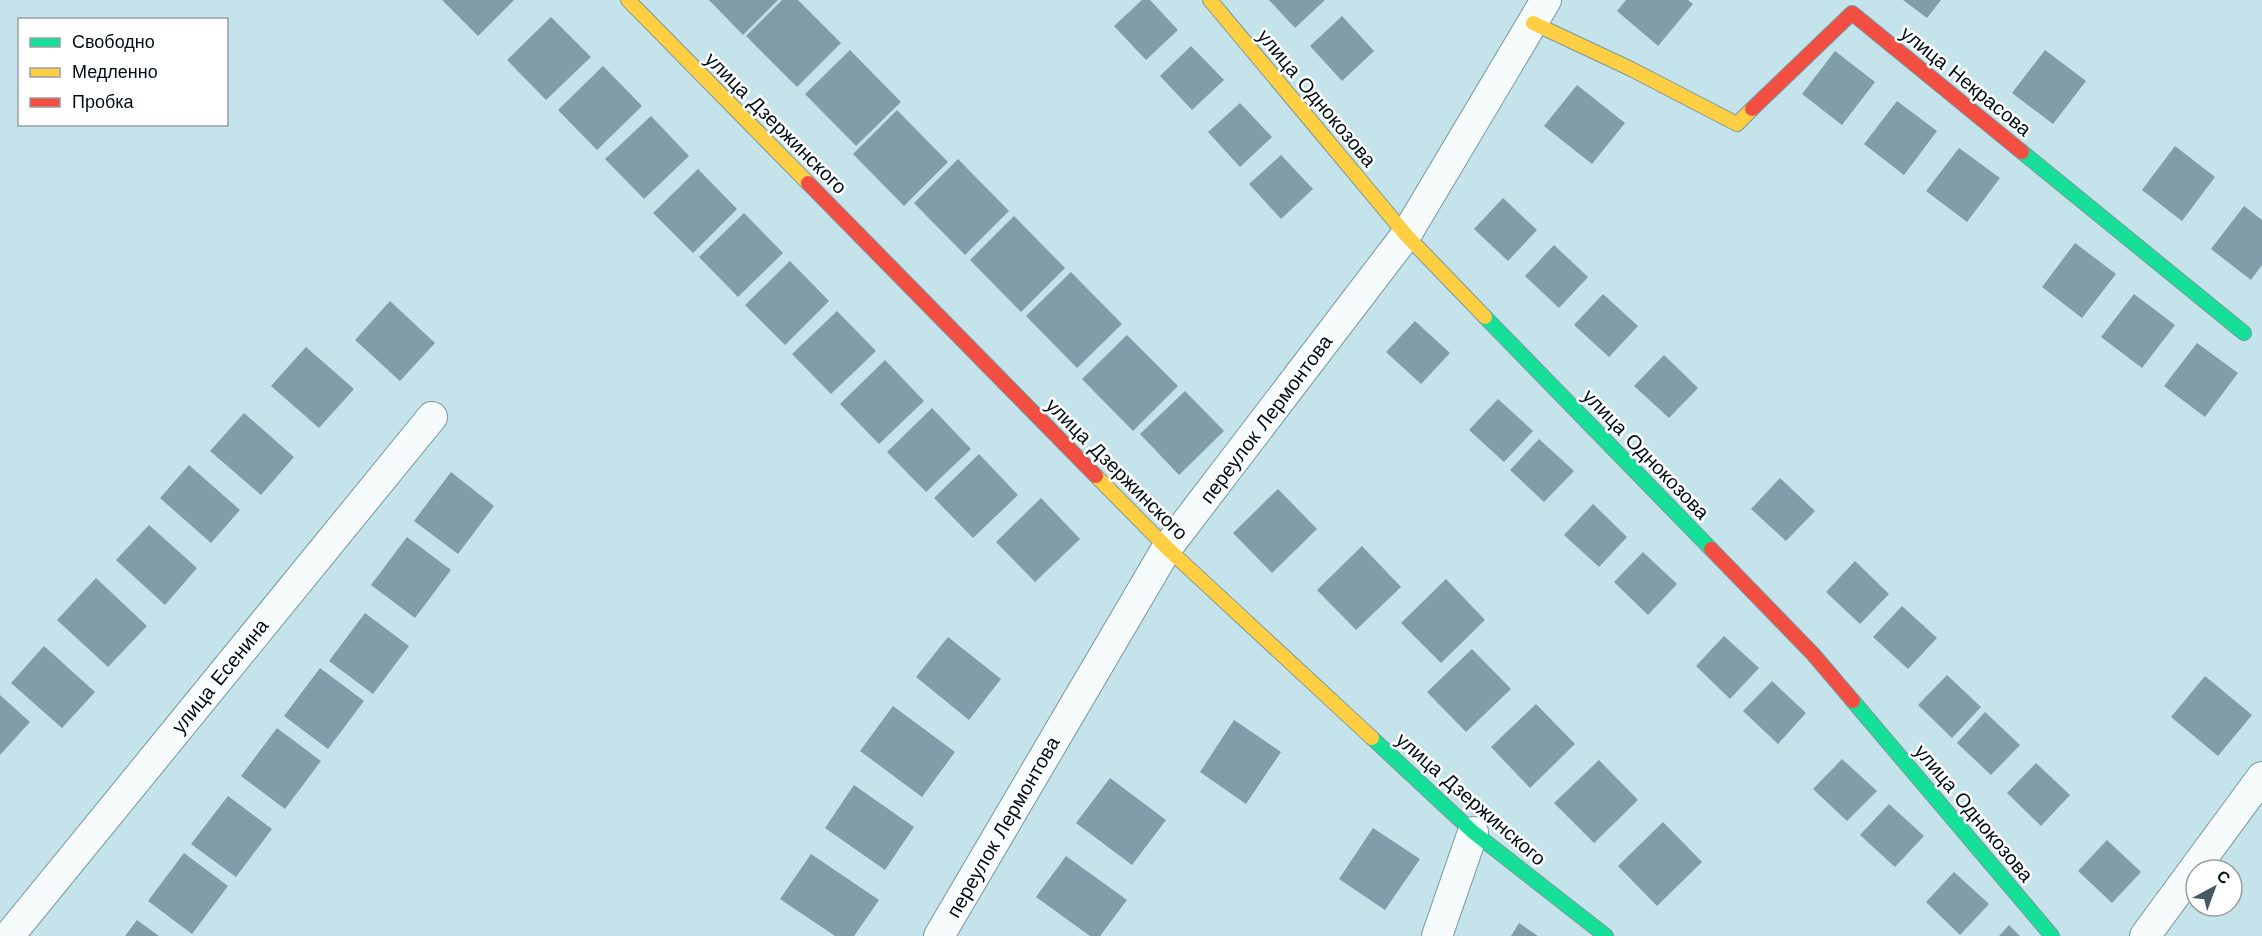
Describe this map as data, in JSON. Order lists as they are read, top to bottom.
{
  "streets": {
    "street": [
      "улица Некрасова",
      "улица Однокозова",
      "улица Дзержинского",
      "переулок Лермонтова",
      "улица Есенина"
    ]
  },
  "crossings": [
    ["улица Некрасова", "переулок Лермонтова"],
    ["улица Однокозова", "переулок Лермонтова"],
    ["улица Дзержинского", "переулок Лермонтова"]
  ],
  "legend": ["Свободно", "Медленно", "Пробка"],
  "north": "top right"
}
